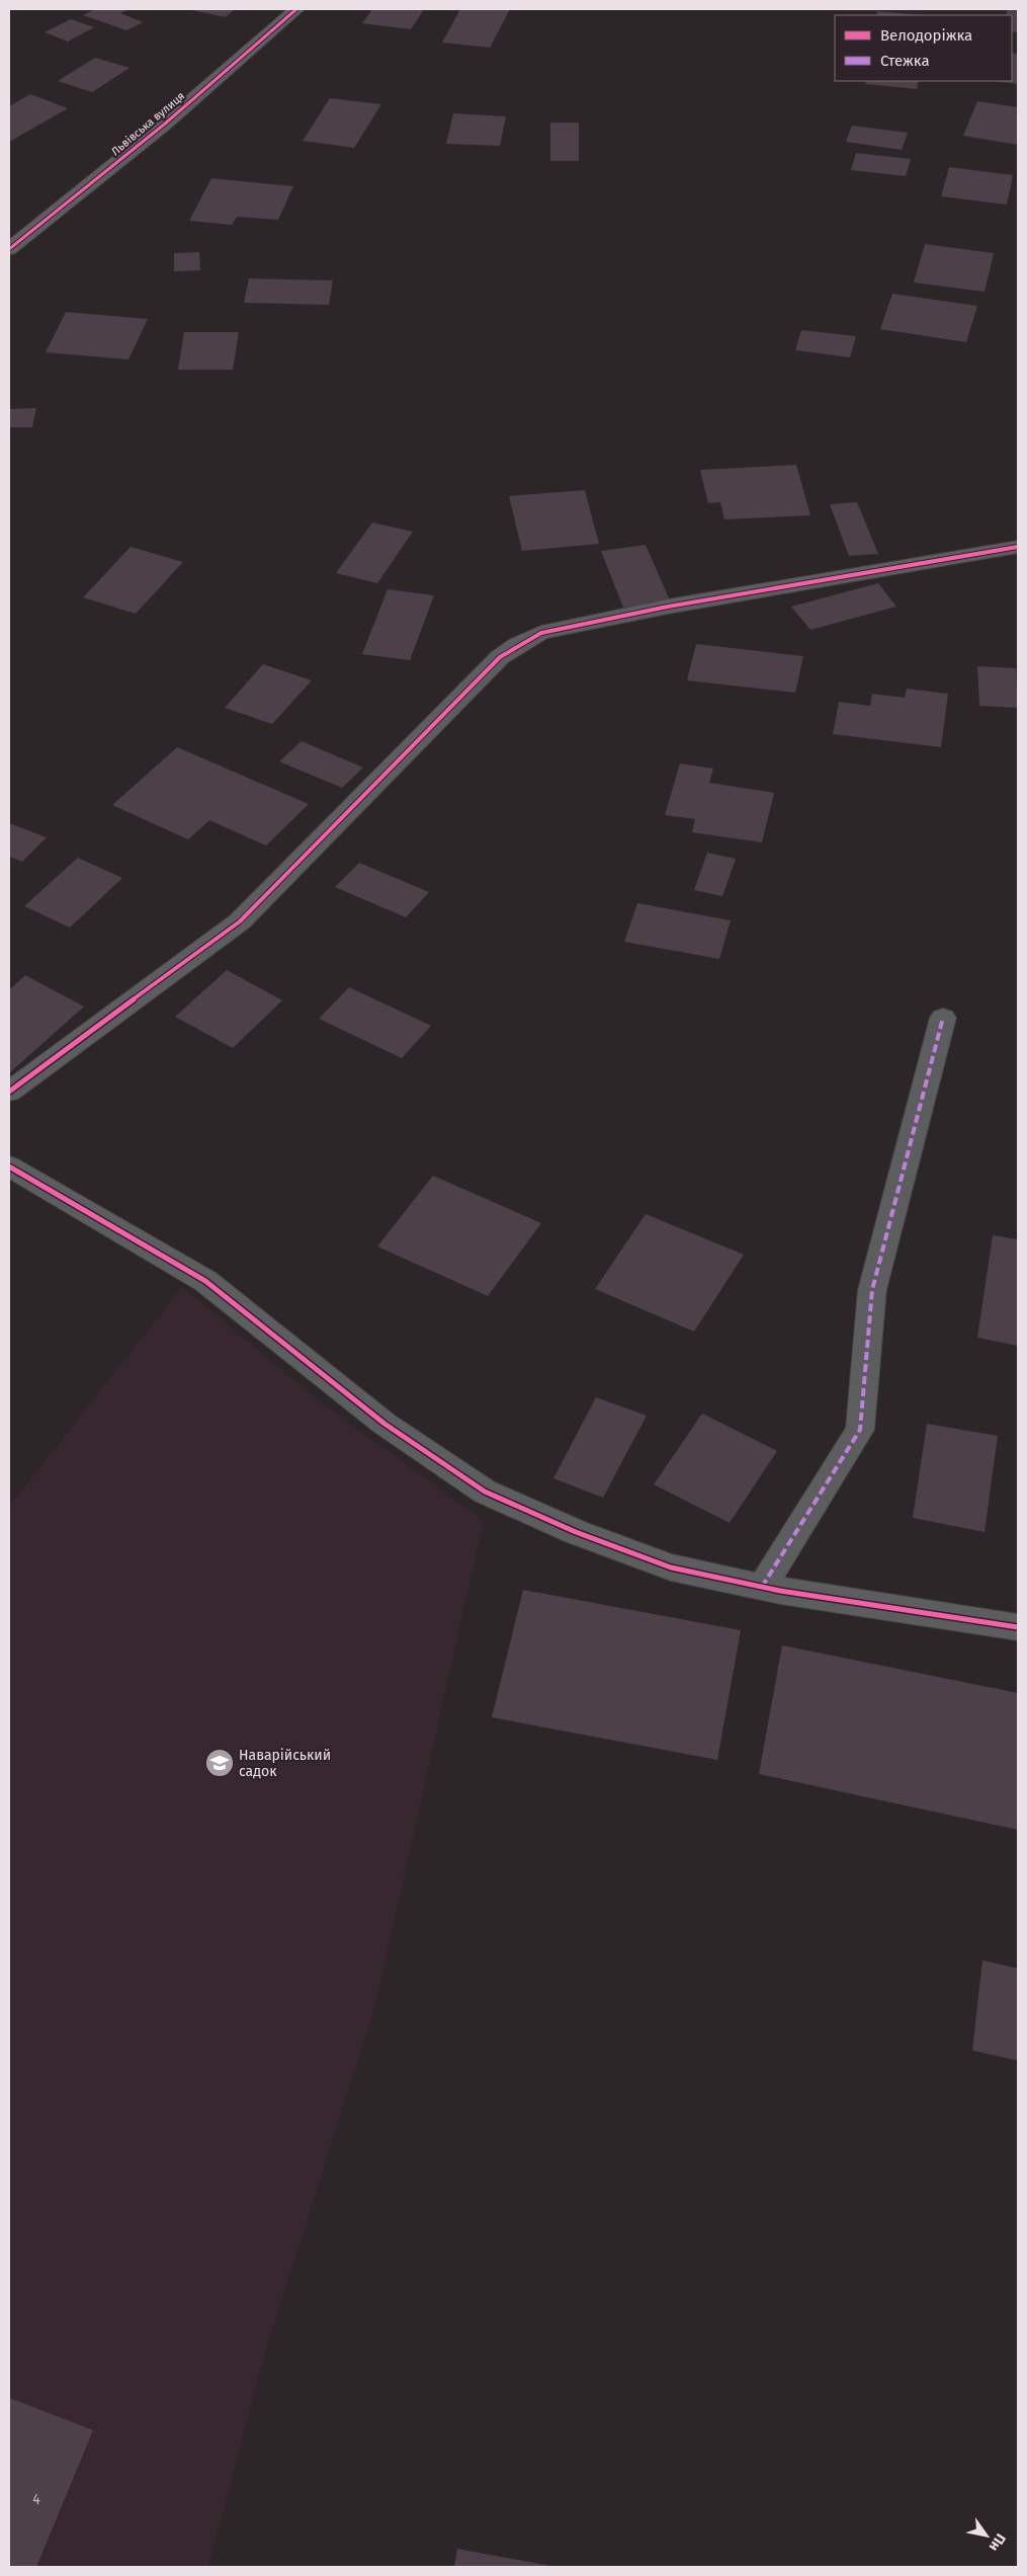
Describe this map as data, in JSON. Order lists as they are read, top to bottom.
{
  "streets": {
    "main road": ["Львівська вулиця"]
  },
  "places": {
    "school or university": ["Наварійський садок"]
  },
  "house_numbers": ["4"],
  "legend": ["Велодоріжка", "Стежка"],
  "north": "bottom right"
}
